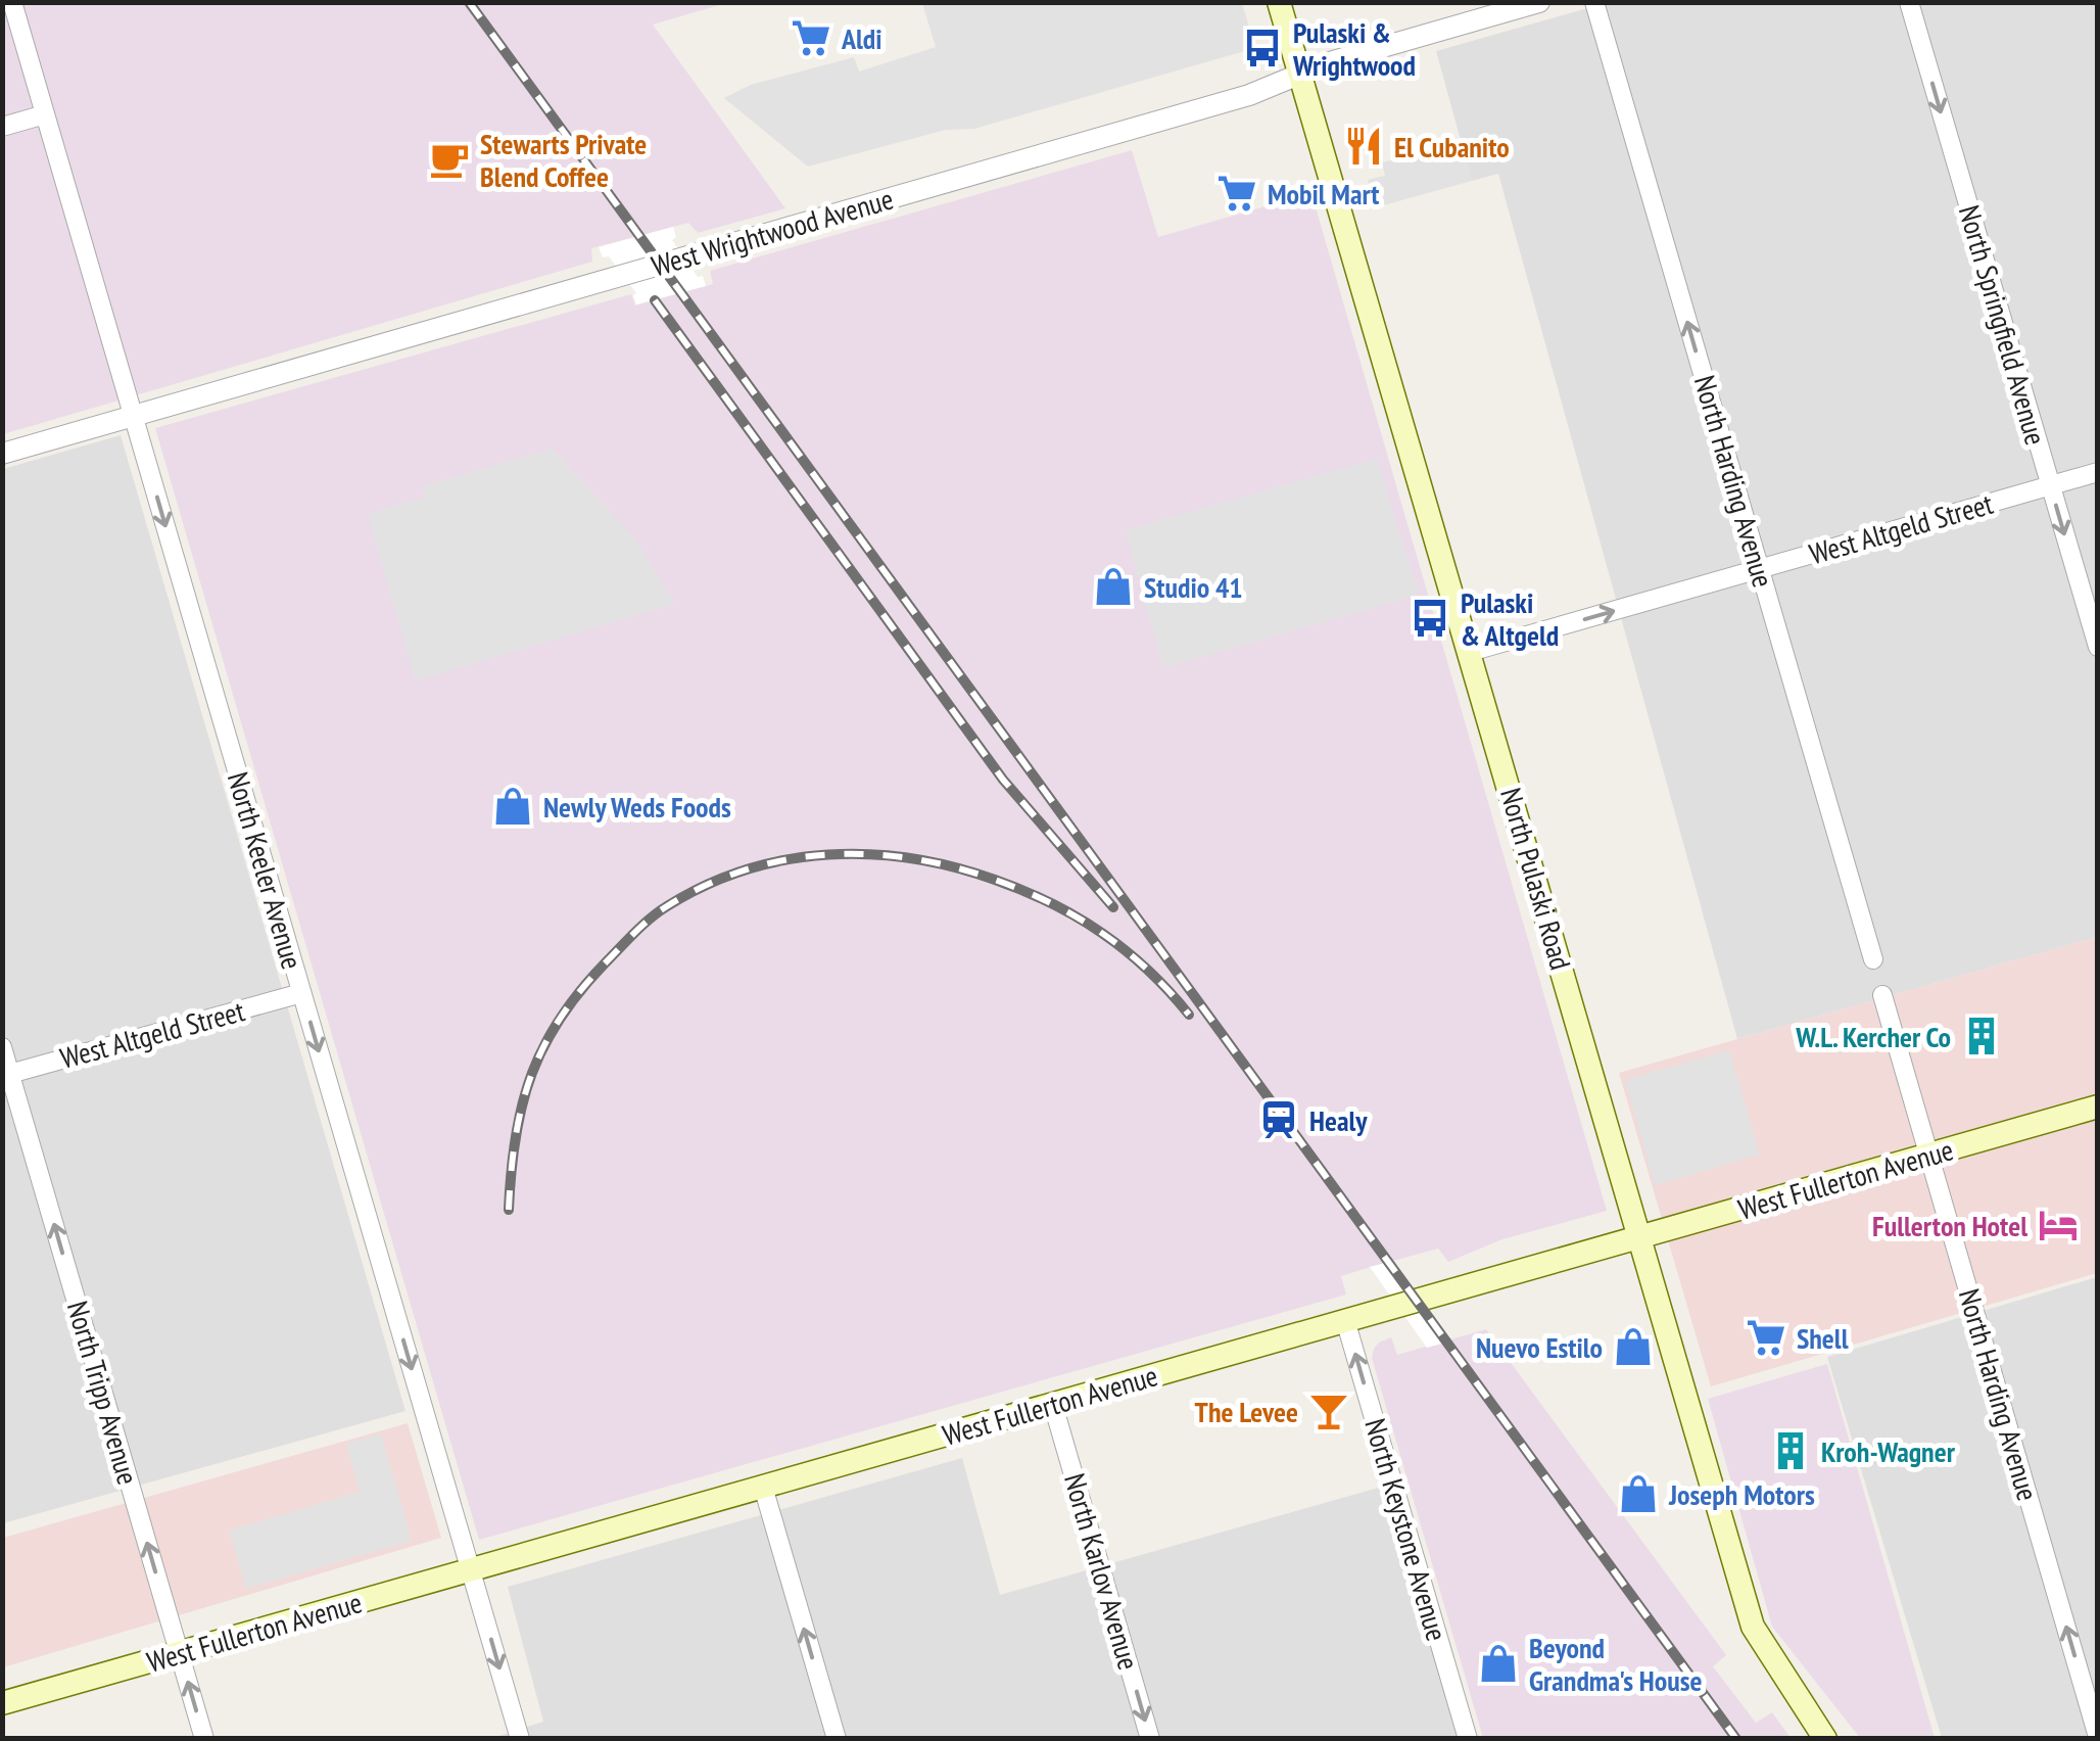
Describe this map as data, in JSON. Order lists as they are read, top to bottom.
{
  "streets": {
    "main road": ["North Pulaski Road", "West Fullerton Avenue"],
    "street": [
      "West Wrightwood Avenue",
      "North Springfield Avenue",
      "North Harding Avenue",
      "West Altgeld Street",
      "North Keeler Avenue",
      "North Tripp Avenue",
      "North Keystone Avenue",
      "North Karlov Avenue"
    ]
  },
  "crossings": [
    ["West Wrightwood Avenue", "North Keeler Avenue"],
    ["West Wrightwood Avenue", "North Pulaski Road"],
    ["North Springfield Avenue", "West Altgeld Street"],
    ["North Harding Avenue", "West Altgeld Street"],
    ["North Harding Avenue", "West Fullerton Avenue"],
    ["West Altgeld Street", "North Keeler Avenue"],
    ["West Altgeld Street", "North Pulaski Road"],
    ["West Altgeld Street", "North Tripp Avenue"],
    ["North Keeler Avenue", "West Fullerton Avenue"],
    ["North Pulaski Road", "West Fullerton Avenue"],
    ["West Fullerton Avenue", "North Tripp Avenue"],
    ["West Fullerton Avenue", "North Keystone Avenue"],
    ["West Fullerton Avenue", "North Karlov Avenue"]
  ],
  "one_way": [
    "North Springfield Avenue",
    "North Harding Avenue",
    "North Keeler Avenue",
    "North Tripp Avenue",
    "North Keystone Avenue",
    "North Karlov Avenue"
  ],
  "places": {
    "supermarket": ["Aldi", "Mobil Mart", "Shell"],
    "bus stop": ["Pulaski & Wrightwood", "Pulaski & Altgeld"],
    "restaurant": ["El Cubanito"],
    "cafe": ["Stewarts Private Blend Coffee"],
    "shop": [
      "Studio 41",
      "Newly Weds Foods",
      "Nuevo Estilo",
      "Joseph Motors",
      "Beyond Grandma's House"
    ],
    "building": ["W.L. Kercher Co", "Kroh-Wagner"],
    "station": ["Healy"],
    "hotel": ["Fullerton Hotel"],
    "bar": ["The Levee"]
  }
}
